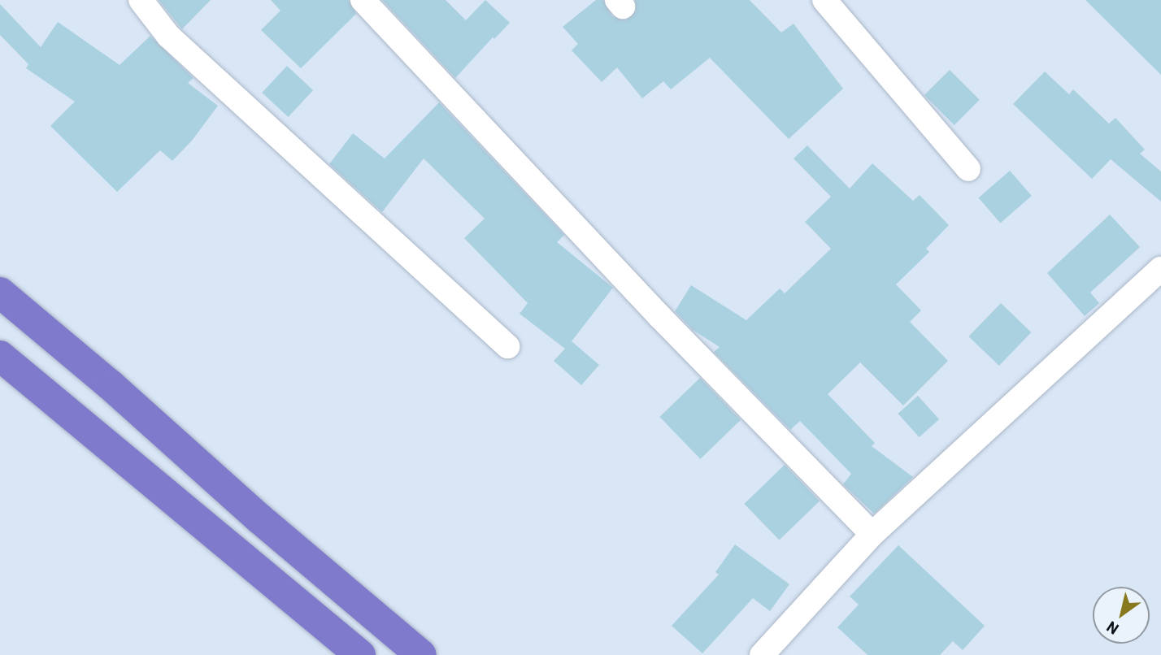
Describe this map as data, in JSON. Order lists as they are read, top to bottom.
{
  "north": "bottom left"
}
